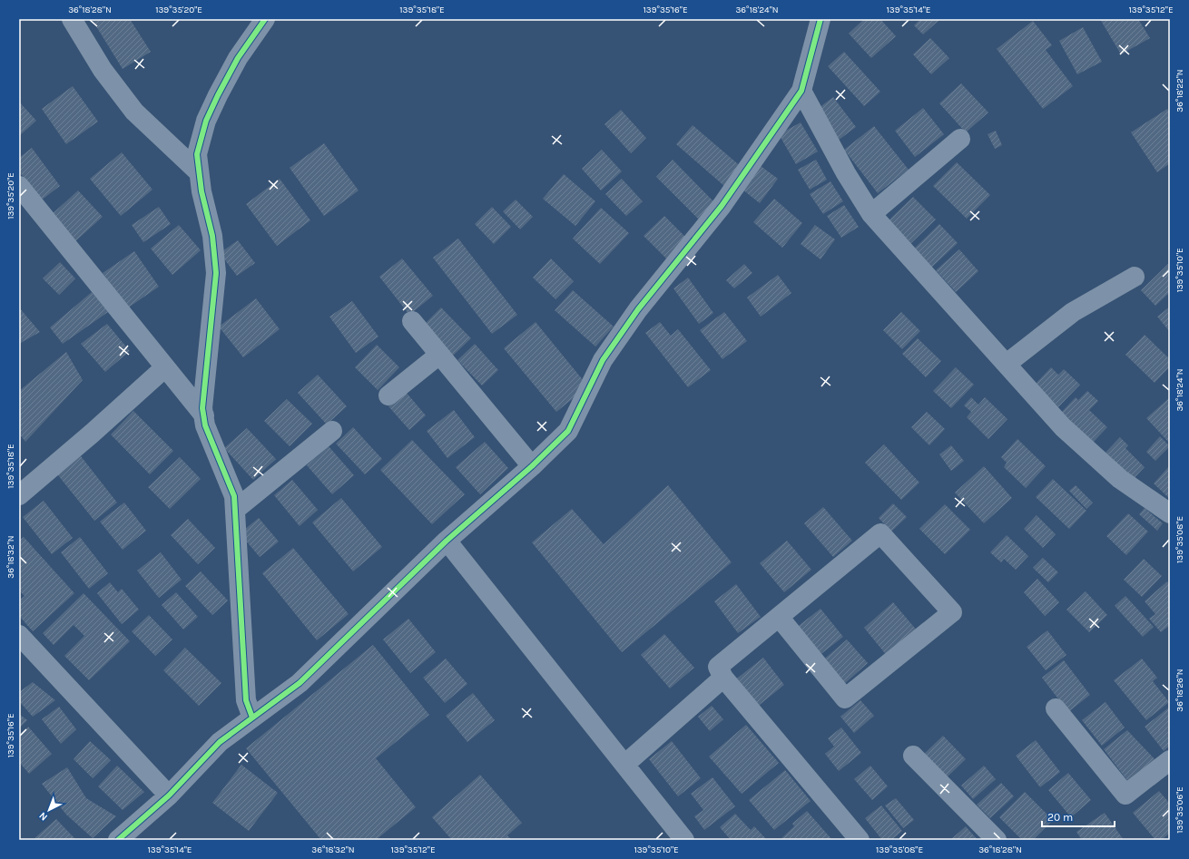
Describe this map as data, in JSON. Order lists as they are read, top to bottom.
{
  "scale_bar": "20 m",
  "north": "bottom left",
  "coordinates": [
    "36°18'28\"N",
    "139°35'20\"E",
    "139°35'18\"E",
    "139°35'16\"E",
    "36°18'24\"N",
    "139°35'14\"E",
    "139°35'12\"E",
    "36°18'22\"N",
    "139°35'10\"E",
    "139°35'08\"E",
    "36°18'32\"N",
    "36°18'26\"N",
    "139°35'06\"E"
  ]
}
